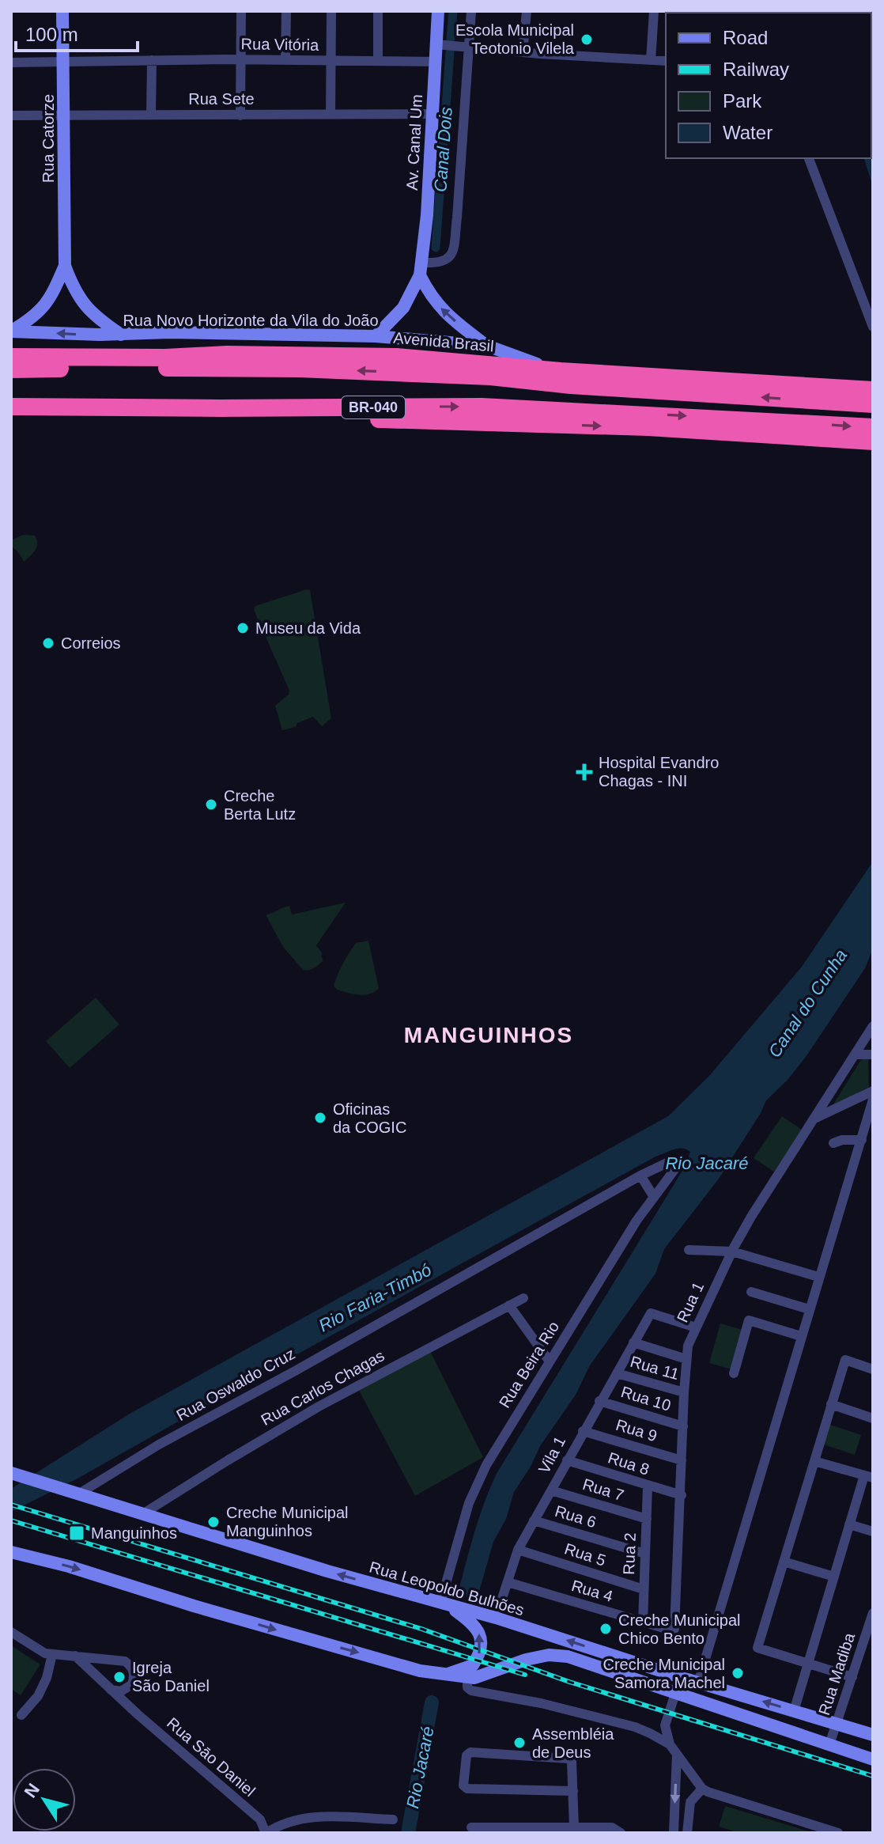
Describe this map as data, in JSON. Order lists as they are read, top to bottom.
{
  "streets": {
    "highway": ["Avenida Brasil", "BR-040"],
    "main road": [
      "Rua Catorze",
      "Av. Canal Um",
      "Rua Novo Horizonte da Vila do João",
      "Rua Leopoldo Bulhões"
    ],
    "street": [
      "Rua Vitória",
      "Rua Sete",
      "Rua 1",
      "Rua Beira Rio",
      "Rua 11",
      "Rua Oswaldo Cruz",
      "Rua Carlos Chagas",
      "Rua 10",
      "Rua 9",
      "Vila 1",
      "Rua 8",
      "Rua 7",
      "Rua 6",
      "Rua 2",
      "Rua 5",
      "Rua 4",
      "Rua Madiba",
      "Rua Sāo Daniel"
    ]
  },
  "crossings": [
    ["Rua Vitória", "Rua Catorze"],
    ["Rua Vitória", "Av. Canal Um"],
    ["Rua Sete", "Rua Catorze"],
    ["Rua Sete", "Av. Canal Um"],
    ["Rua Catorze", "Rua Novo Horizonte da Vila do João"],
    ["Rua Novo Horizonte da Vila do João", "Avenida Brasil"],
    ["Rua 1", "Rua 11"],
    ["Rua 1", "Rua 10"],
    ["Rua 1", "Rua 9"],
    ["Rua 1", "Vila 1"],
    ["Rua 1", "Rua 8"],
    ["Rua 1", "Rua 4"],
    ["Rua Beira Rio", "Rua Oswaldo Cruz"],
    ["Rua Beira Rio", "Rua Leopoldo Bulhões"],
    ["Rua 11", "Vila 1"],
    ["Rua Oswaldo Cruz", "Rua Leopoldo Bulhões"],
    ["Rua Carlos Chagas", "Rua Leopoldo Bulhões"],
    ["Rua 10", "Vila 1"],
    ["Rua 9", "Vila 1"],
    ["Vila 1", "Rua 8"],
    ["Vila 1", "Rua 7"],
    ["Vila 1", "Rua 6"],
    ["Vila 1", "Rua 5"],
    ["Vila 1", "Rua Leopoldo Bulhões"],
    ["Vila 1", "Rua 4"],
    ["Rua 8", "Rua 2"],
    ["Rua 7", "Rua 2"],
    ["Rua 6", "Rua 2"],
    ["Rua 2", "Rua 5"],
    ["Rua 2", "Rua 4"],
    ["Rua Leopoldo Bulhões", "Rua Madiba"]
  ],
  "districts": ["MANGUINHOS"],
  "water": [
    "Canal Dois",
    "Canal do Cunha",
    "Rio Jacaré",
    "Rio Faria-Timbó"
  ],
  "places": {
    "other": [
      "Escola Municipal Teotonio Vilela",
      "Museu da Vida",
      "Correios",
      "Creche Berta Lutz",
      "Oficinas da COGIC",
      "Creche Municipal Manguinhos",
      "Creche Municipal Chico Bento",
      "Creche Municipal Samora Machel",
      "Igreja São Daniel",
      "Assembléia de Deus"
    ],
    "health": ["Hospital Evandro Chagas - INI"],
    "transit": ["Manguinhos"]
  },
  "legend": [
    "Road",
    "Railway",
    "Park",
    "Water"
  ],
  "scale_bar": "100 m",
  "north": "top left"
}
